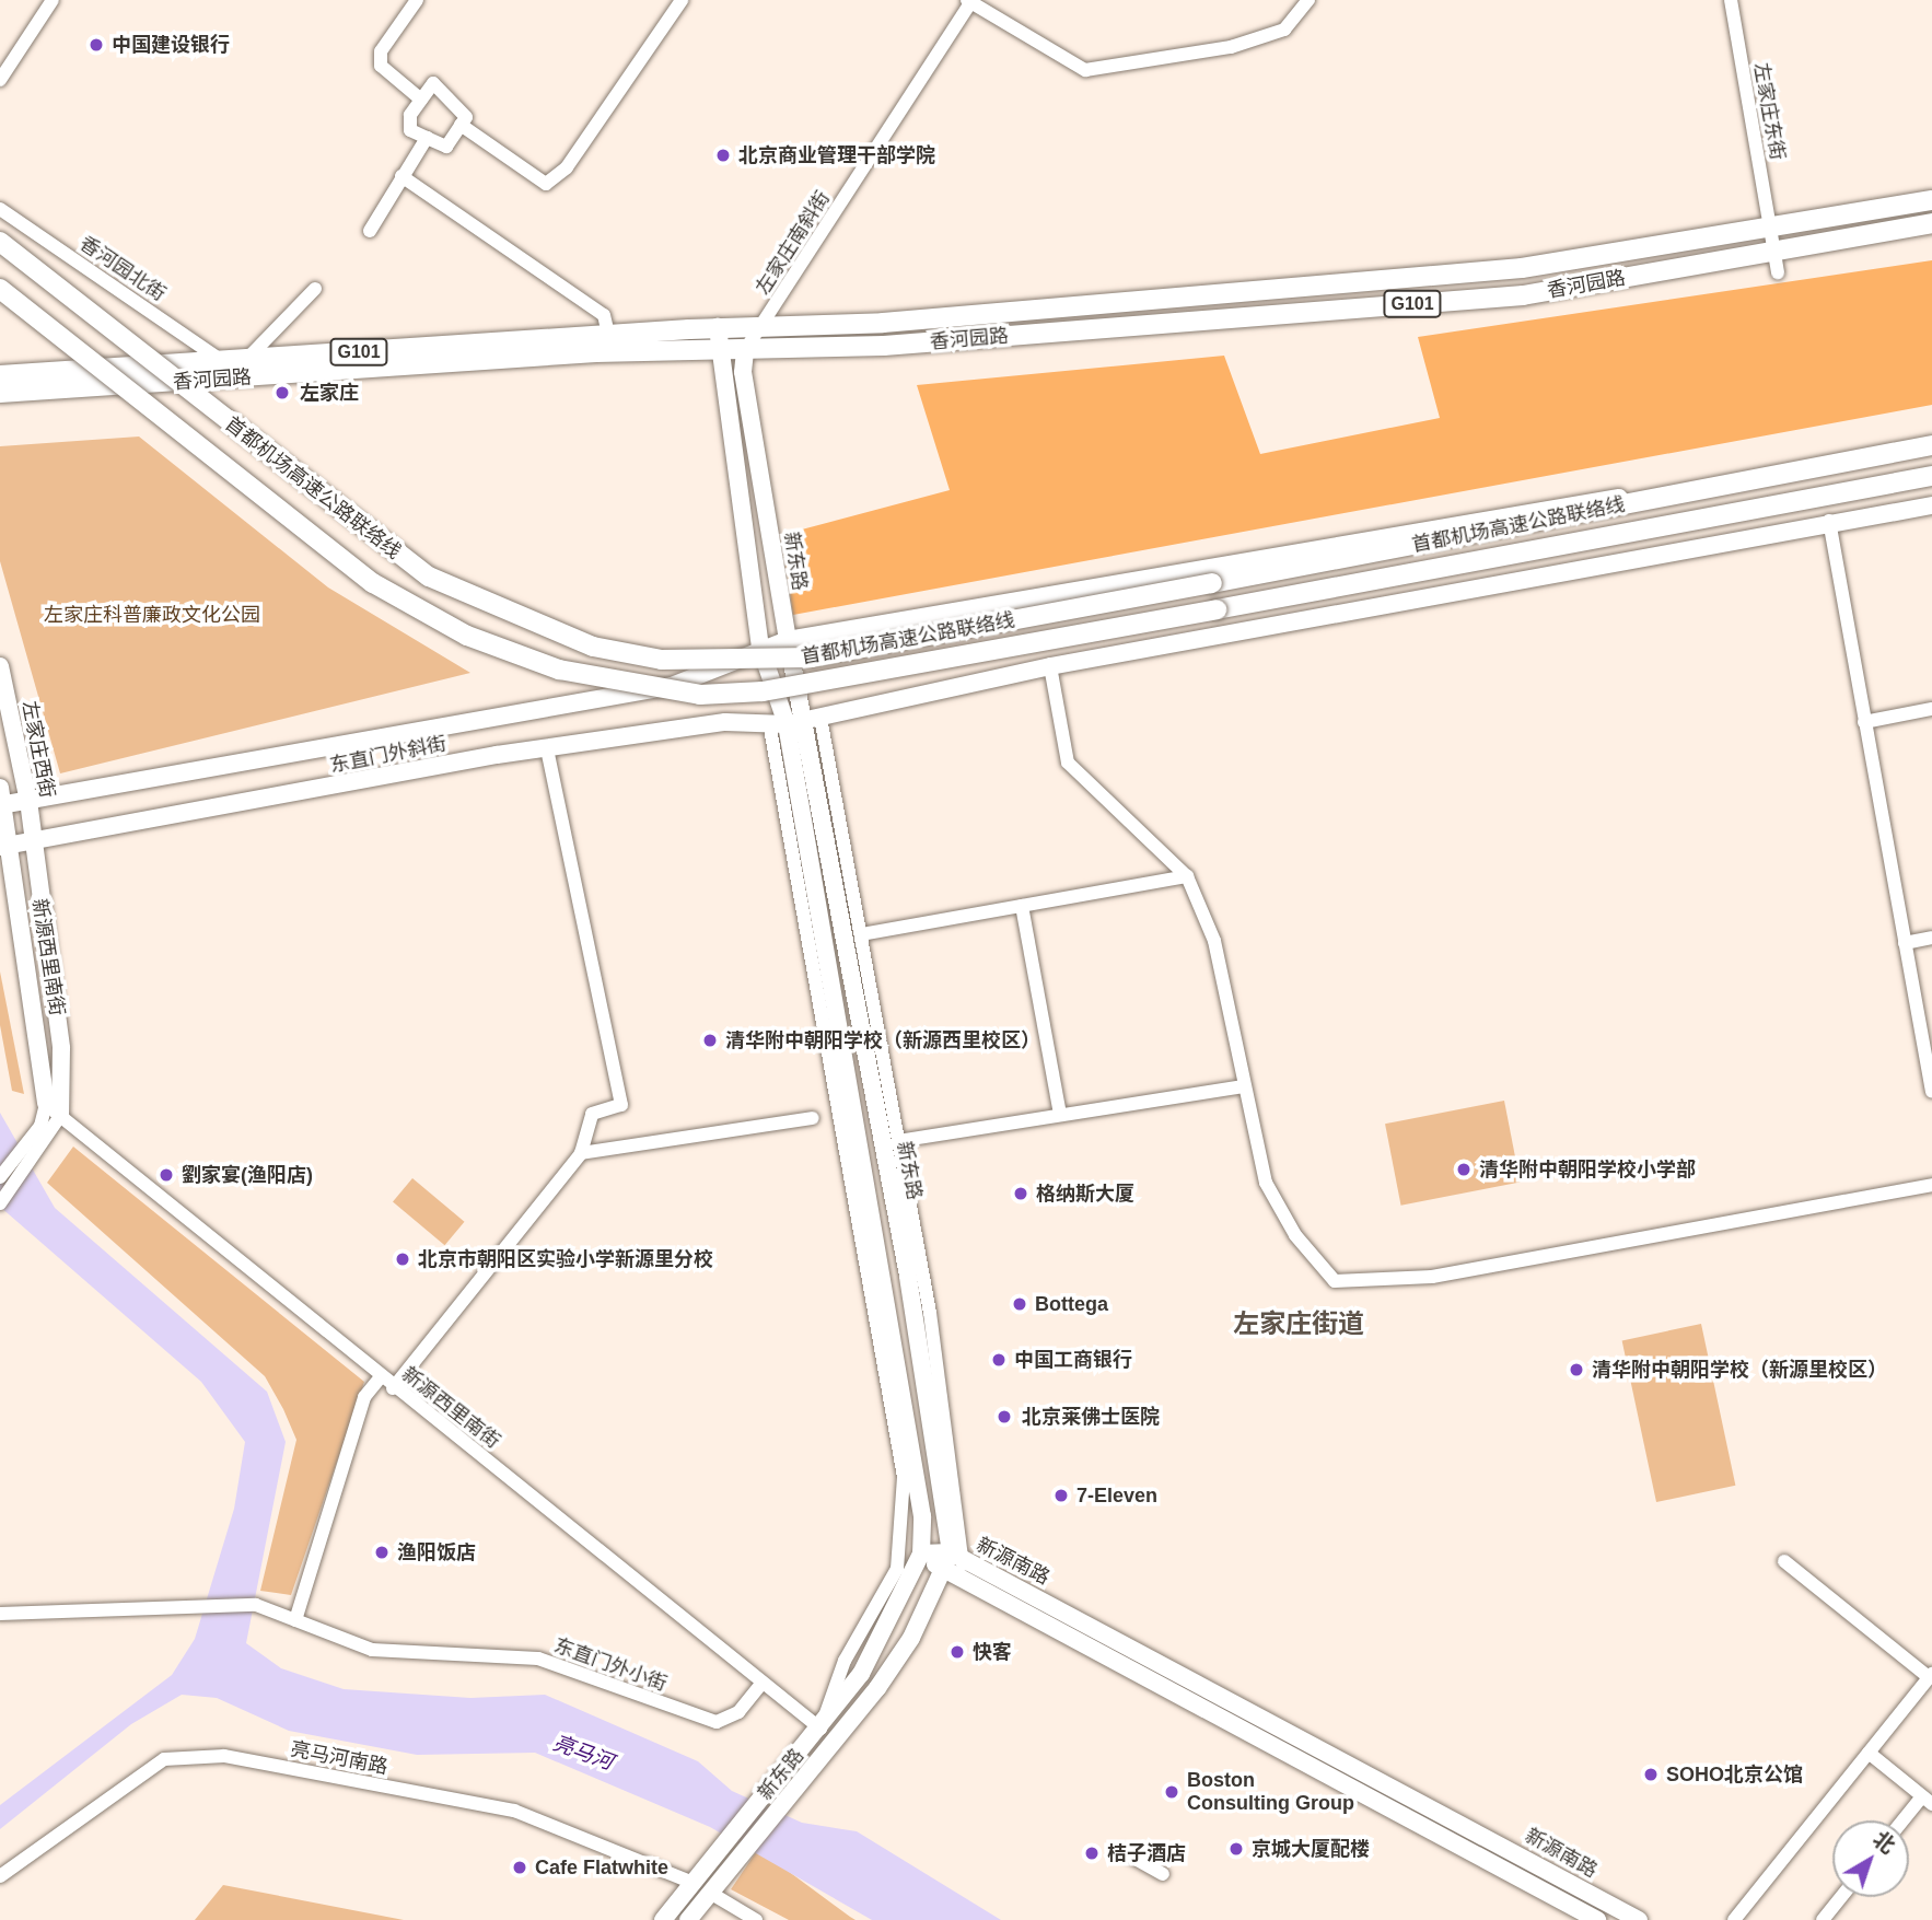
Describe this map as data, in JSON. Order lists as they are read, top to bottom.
{
  "streets": {
    "highway": ["香河园路", "G101", "首都机场高速公路联络线"],
    "main road": [
      "新东路",
      "左家庄西街",
      "东直门外斜街",
      "新源西里南街",
      "新源南路"
    ],
    "street": [
      "左家庄东街",
      "左家庄南斜街",
      "香河园北街",
      "东直门外小街",
      "亮马河南路"
    ]
  },
  "crossings": [
    ["左家庄东街", "香河园路"],
    ["左家庄南斜街", "香河园路"],
    ["左家庄南斜街", "新东路"],
    ["香河园北街", "香河园路"],
    ["香河园路", "新东路"],
    ["首都机场高速公路联络线", "东直门外斜街"],
    ["新东路", "东直门外斜街"],
    ["新东路", "新源西里南街"],
    ["新东路", "新源南路"],
    ["新东路", "亮马河南路"],
    ["左家庄西街", "东直门外斜街"],
    ["左家庄西街", "新源西里南街"],
    ["东直门外斜街", "新源西里南街"],
    ["新源西里南街", "东直门外小街"]
  ],
  "districts": ["左家庄街道"],
  "water": ["亮马河"],
  "parks": ["左家庄科普廉政文化公园"],
  "places": [
    "中国建设银行",
    "北京商业管理干部学院",
    "左家庄",
    "清华附中朝阳学校（新源西里校区）",
    "清华附中朝阳学校小学部",
    "劉家宴(渔阳店)",
    "格纳斯大厦",
    "北京市朝阳区实验小学新源里分校",
    "Bottega",
    "中国工商银行",
    "清华附中朝阳学校（新源里校区）",
    "北京莱佛士医院",
    "7-Eleven",
    "渔阳饭店",
    "快客",
    "SOHO北京公馆",
    "Boston Consulting Group",
    "京城大厦配楼",
    "桔子酒店",
    "Cafe Flatwhite"
  ],
  "north": "top right"
}
